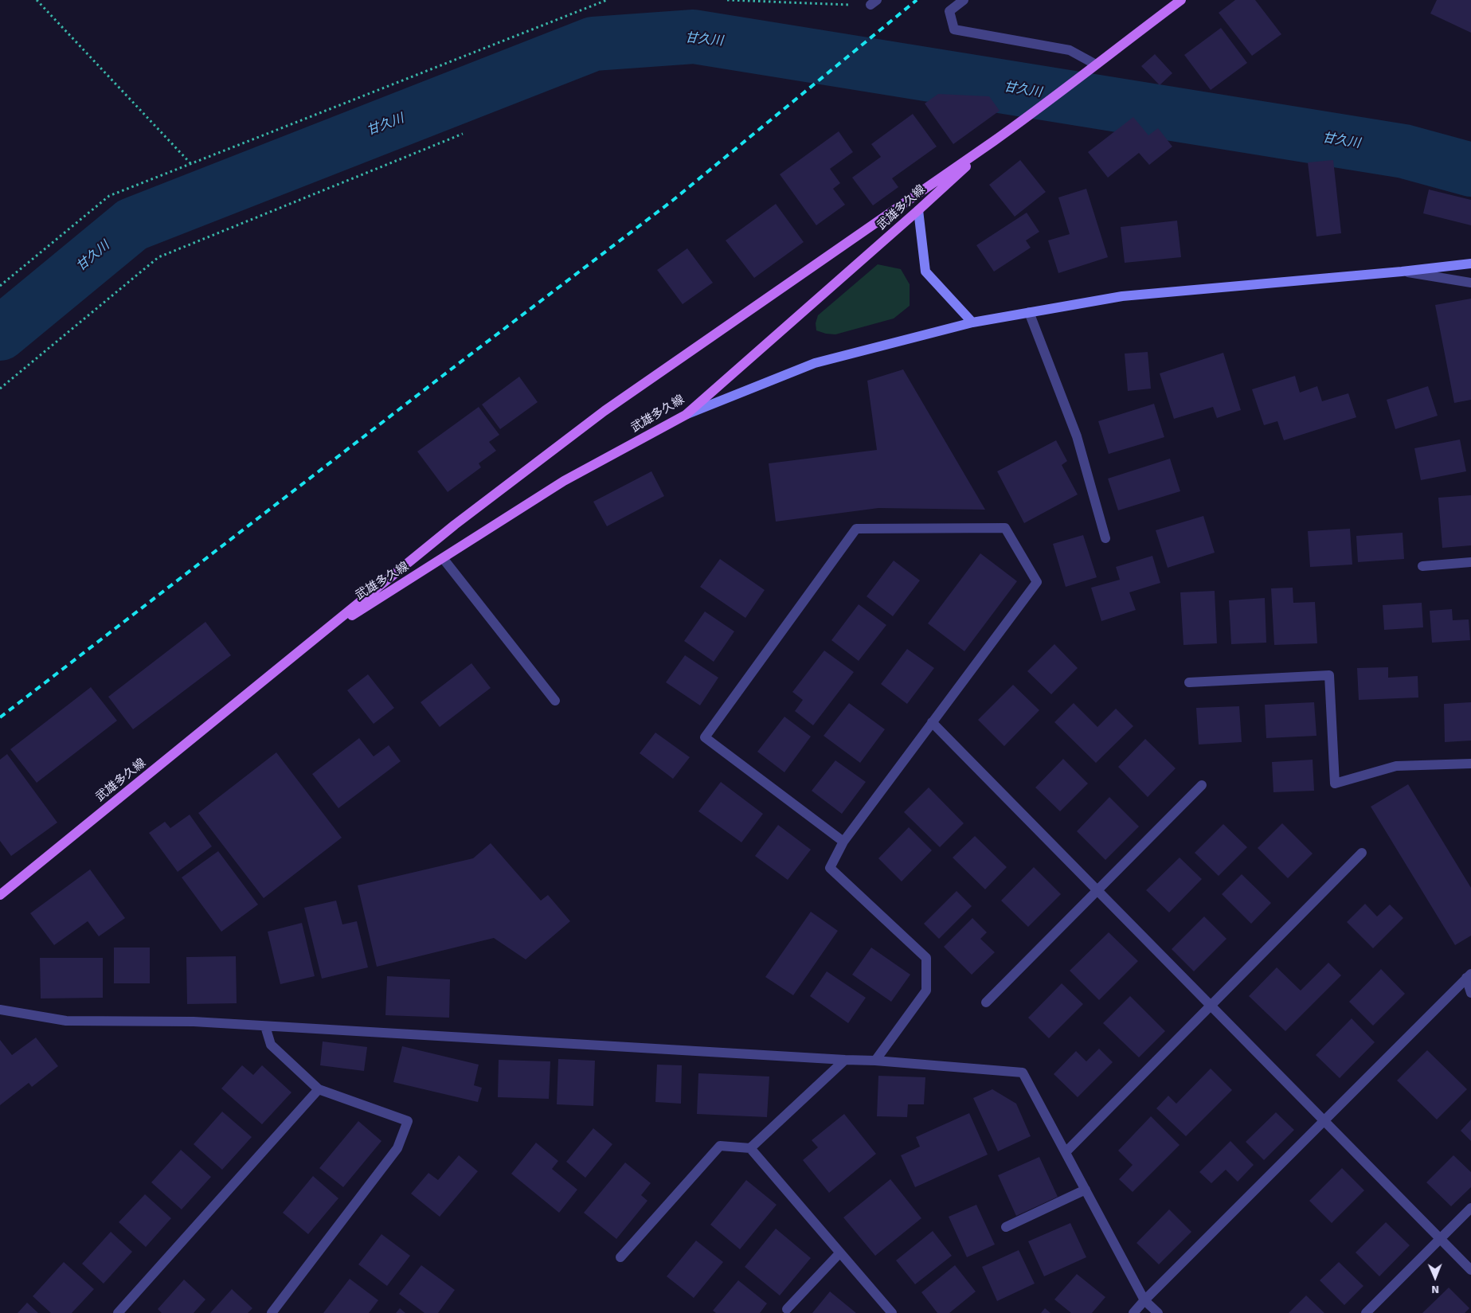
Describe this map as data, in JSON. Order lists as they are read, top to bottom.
{
  "streets": {
    "main road": ["武雄多久線"]
  },
  "water": ["甘久川"],
  "north": "bottom"
}
